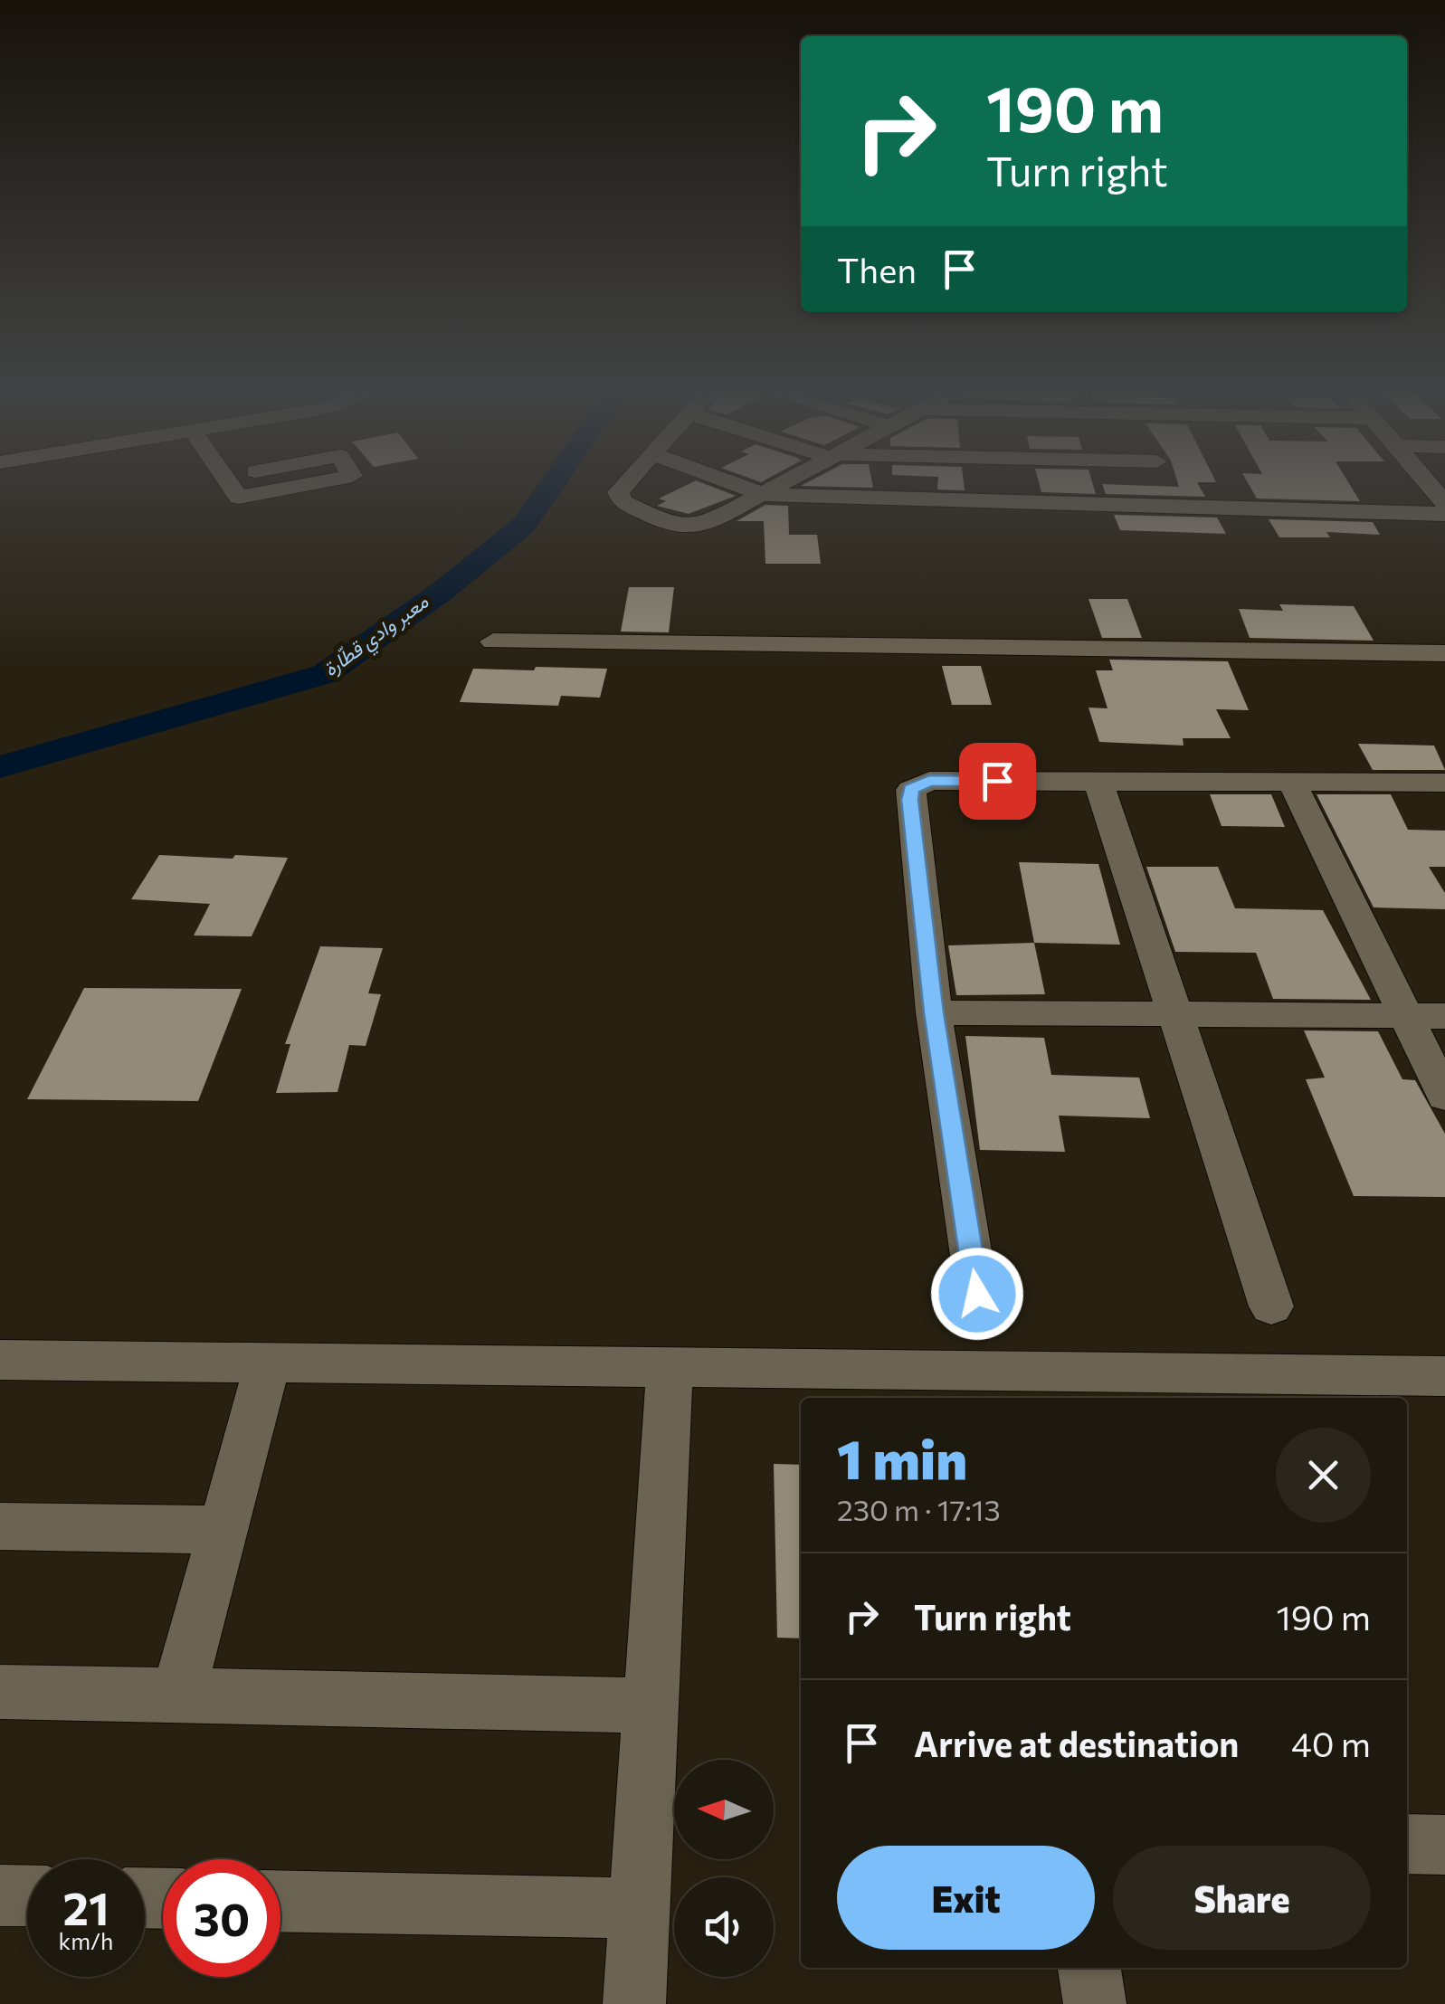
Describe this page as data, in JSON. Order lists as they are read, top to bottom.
{
  "water": ["معبر وادي قطّارة"],
  "north": "left",
  "page": {
    "turn": ["190 m", "Turn right"],
    "then": "Then",
    "heading": ["1 min", "230 m · 17:13"],
    "list": [
      {
        "name": "Turn right",
        "value": "190 m"
      },
      {
        "name": "Arrive at destination",
        "value": "40 m"
      }
    ],
    "buttons": ["Exit", "Share"],
    "speed": "21 km/h",
    "limit": "30"
  }
}
